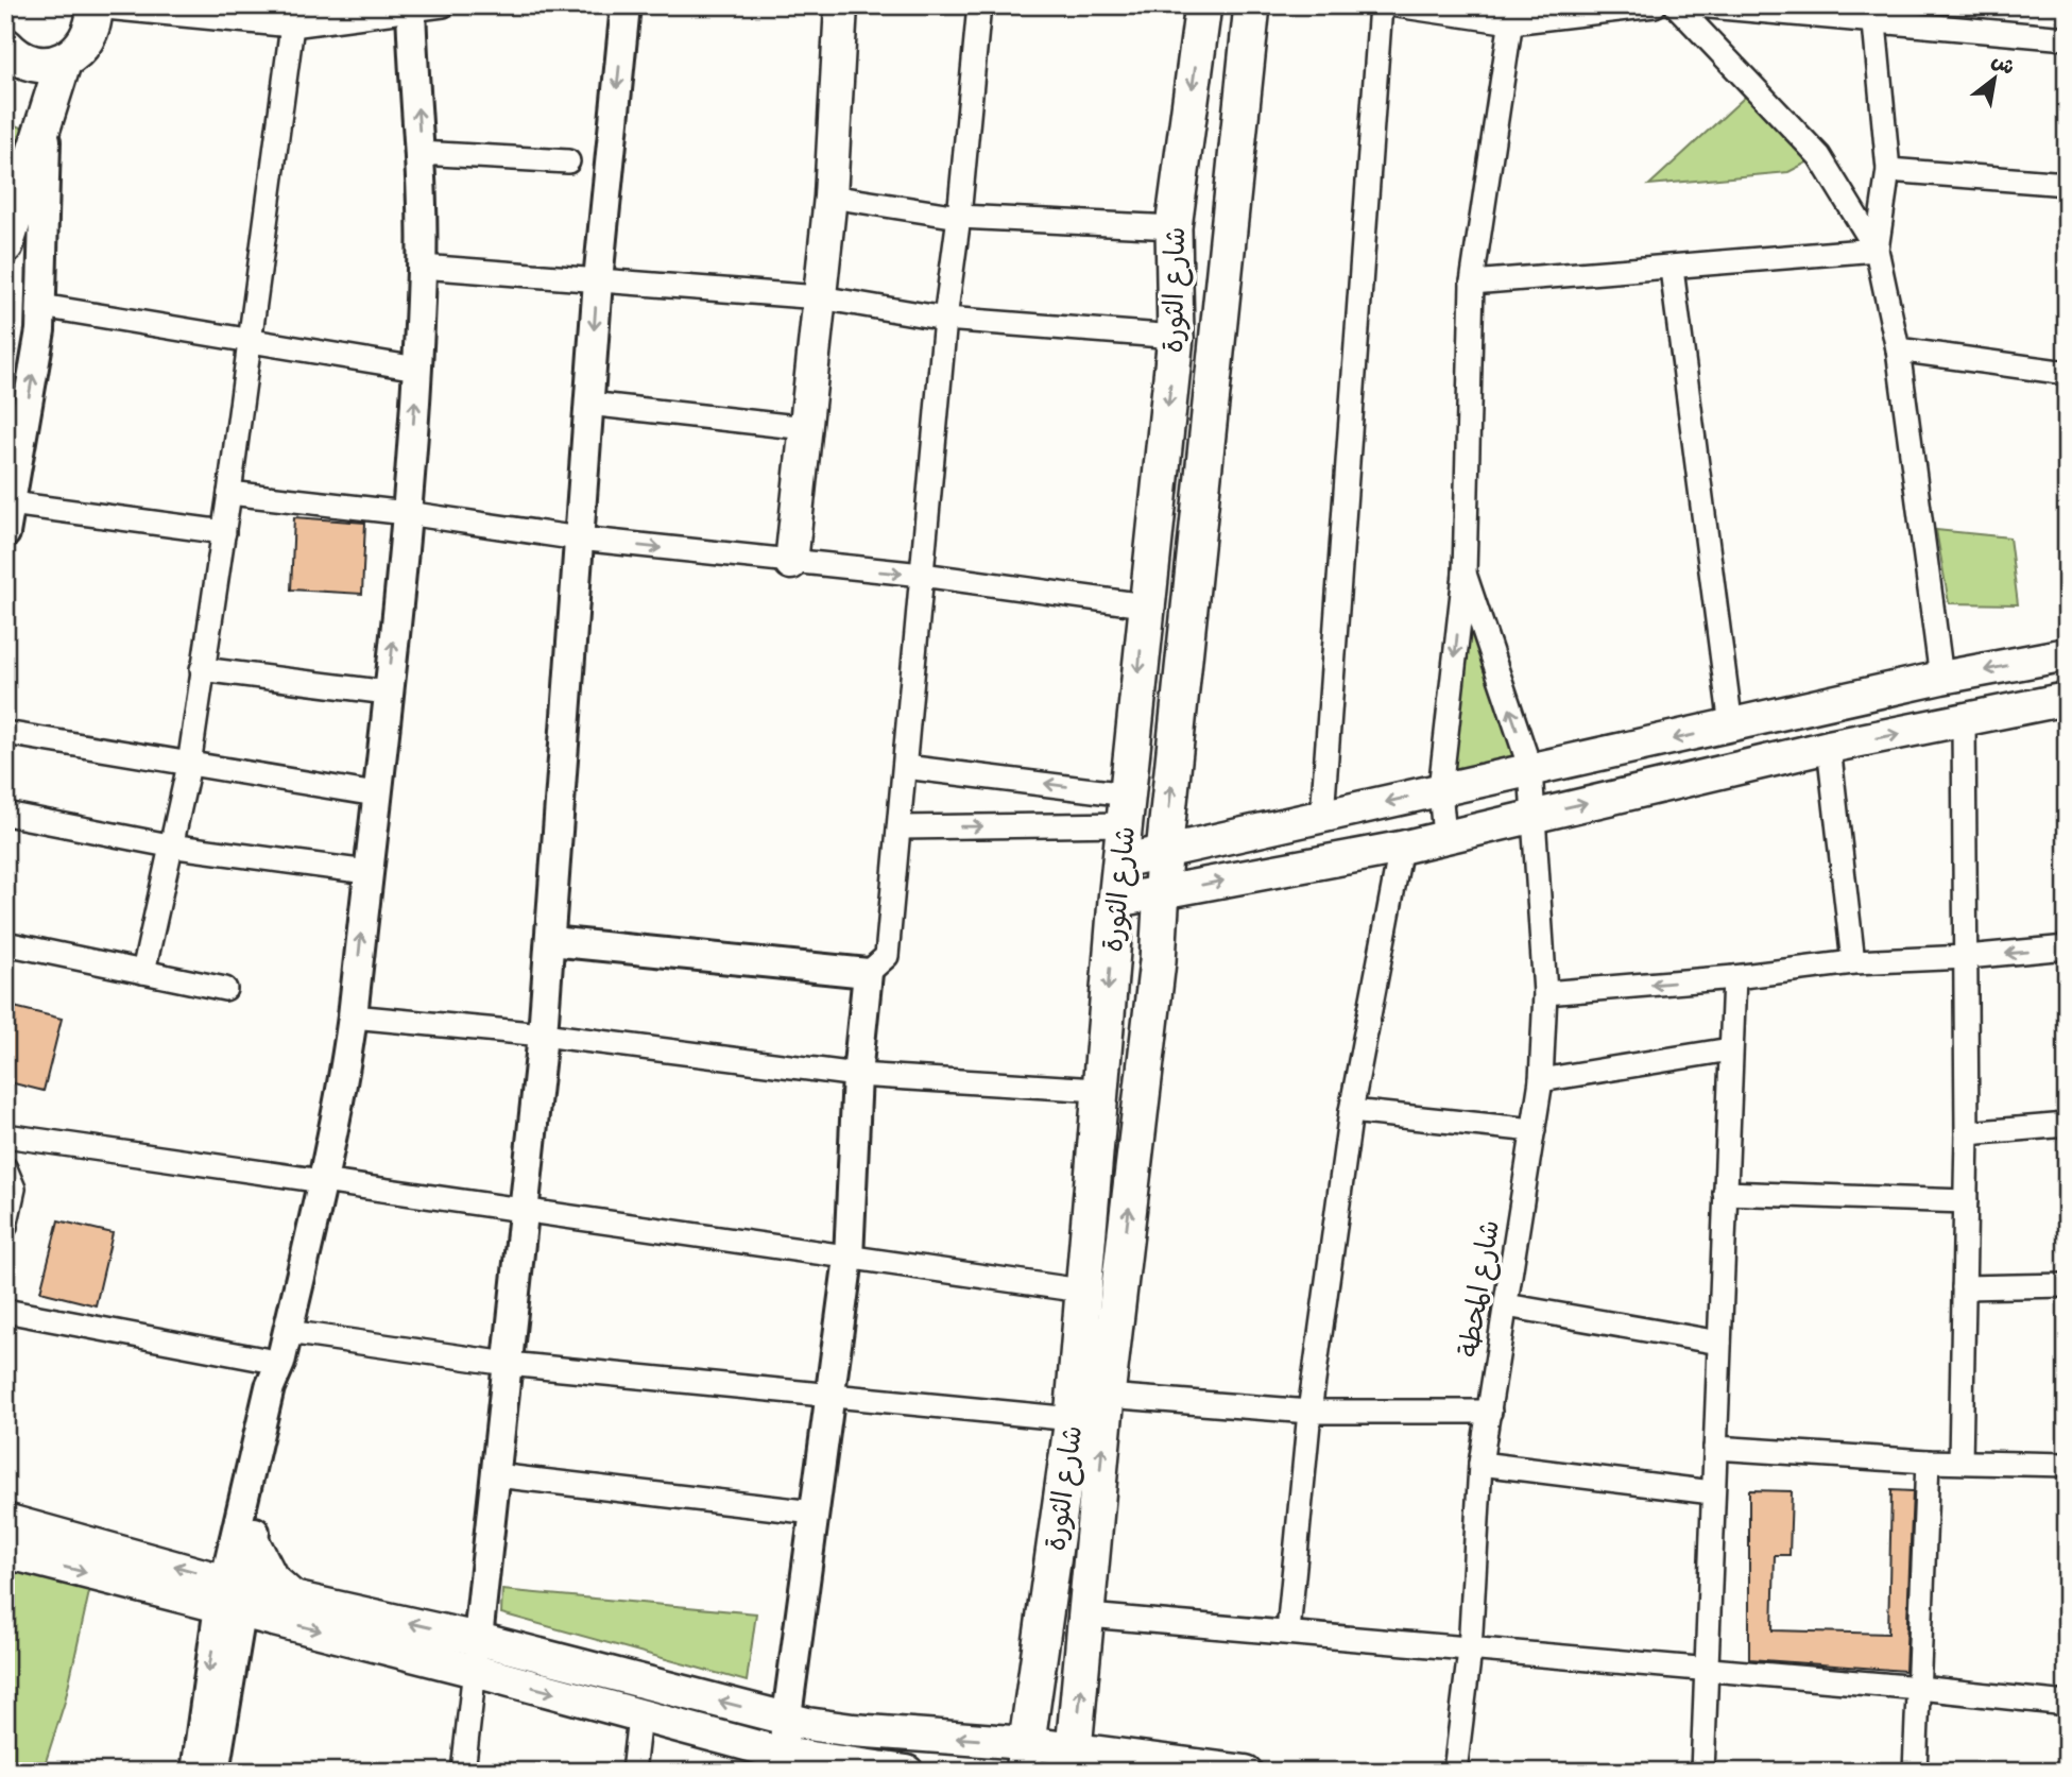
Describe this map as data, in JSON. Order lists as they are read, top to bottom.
{
  "streets": {
    "main road": ["شارع الثورة"],
    "street": ["شارع المحطة"]
  },
  "north": "top right"
}
